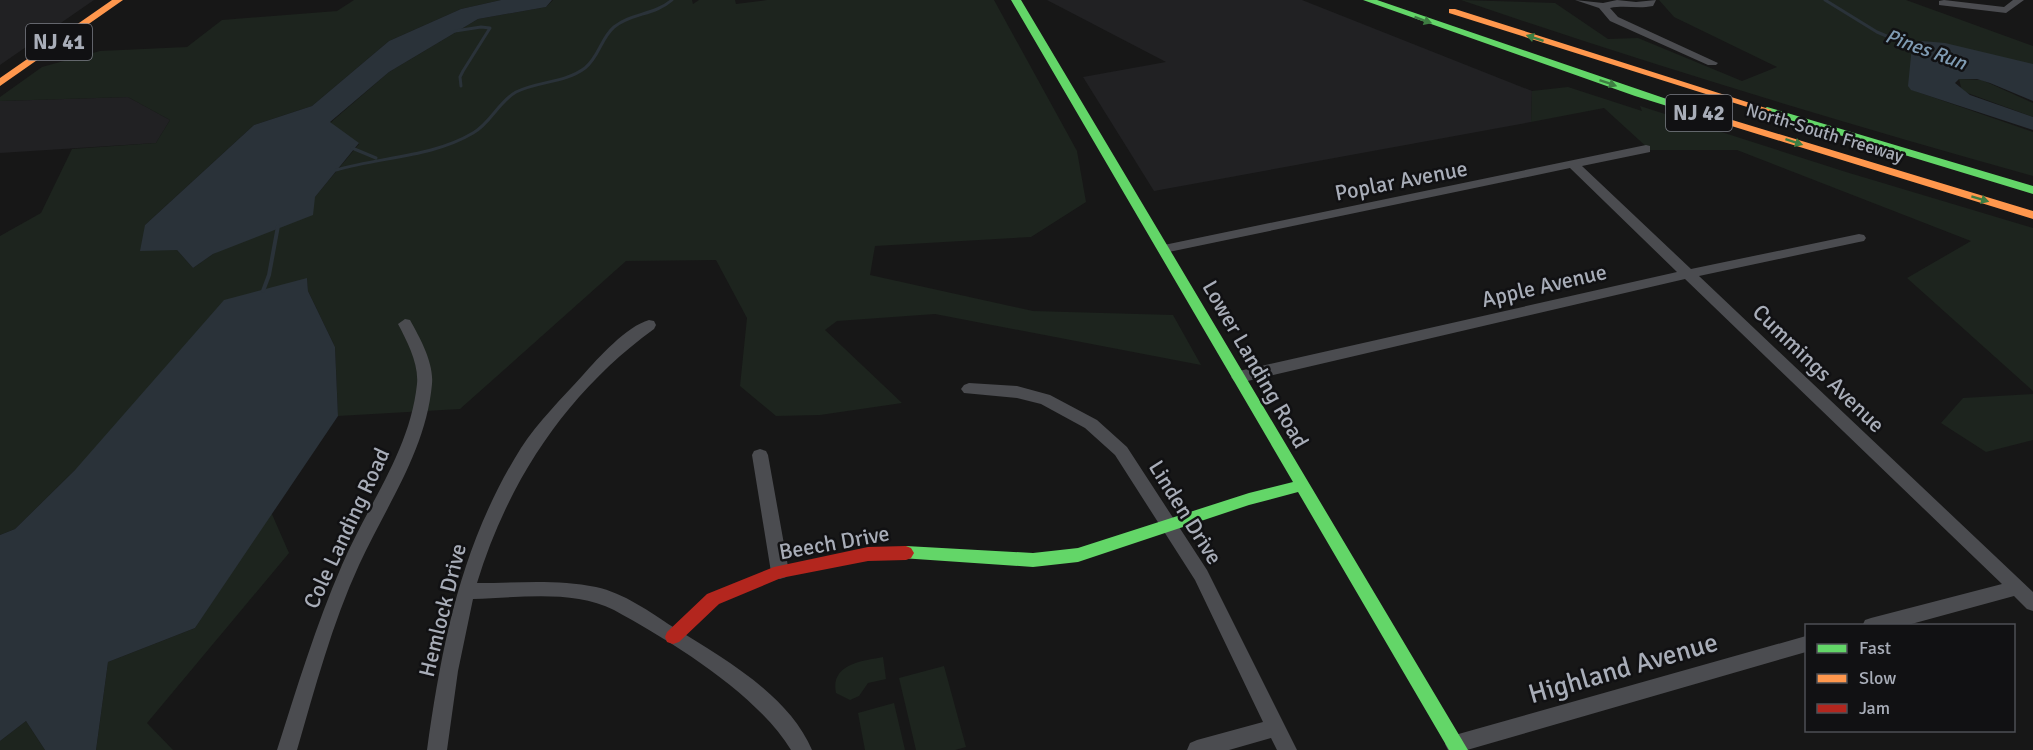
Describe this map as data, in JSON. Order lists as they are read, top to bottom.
{
  "streets": {
    "main road": [
      "NJ 41",
      "NJ 42",
      "North-South Freeway",
      "Lower Landing Road",
      "Beech Drive"
    ],
    "street": [
      "Poplar Avenue",
      "Apple Avenue",
      "Cummings Avenue",
      "Linden Drive",
      "Cole Landing Road",
      "Hemlock Drive",
      "Highland Avenue"
    ]
  },
  "crossings": [
    ["Poplar Avenue", "Lower Landing Road"],
    ["Poplar Avenue", "Cummings Avenue"],
    ["Apple Avenue", "Lower Landing Road"],
    ["Apple Avenue", "Cummings Avenue"],
    ["Lower Landing Road", "Beech Drive"],
    ["Lower Landing Road", "Highland Avenue"],
    ["Linden Drive", "Beech Drive"]
  ],
  "water": ["Pines Run"],
  "legend": ["Fast", "Slow", "Jam"]
}
